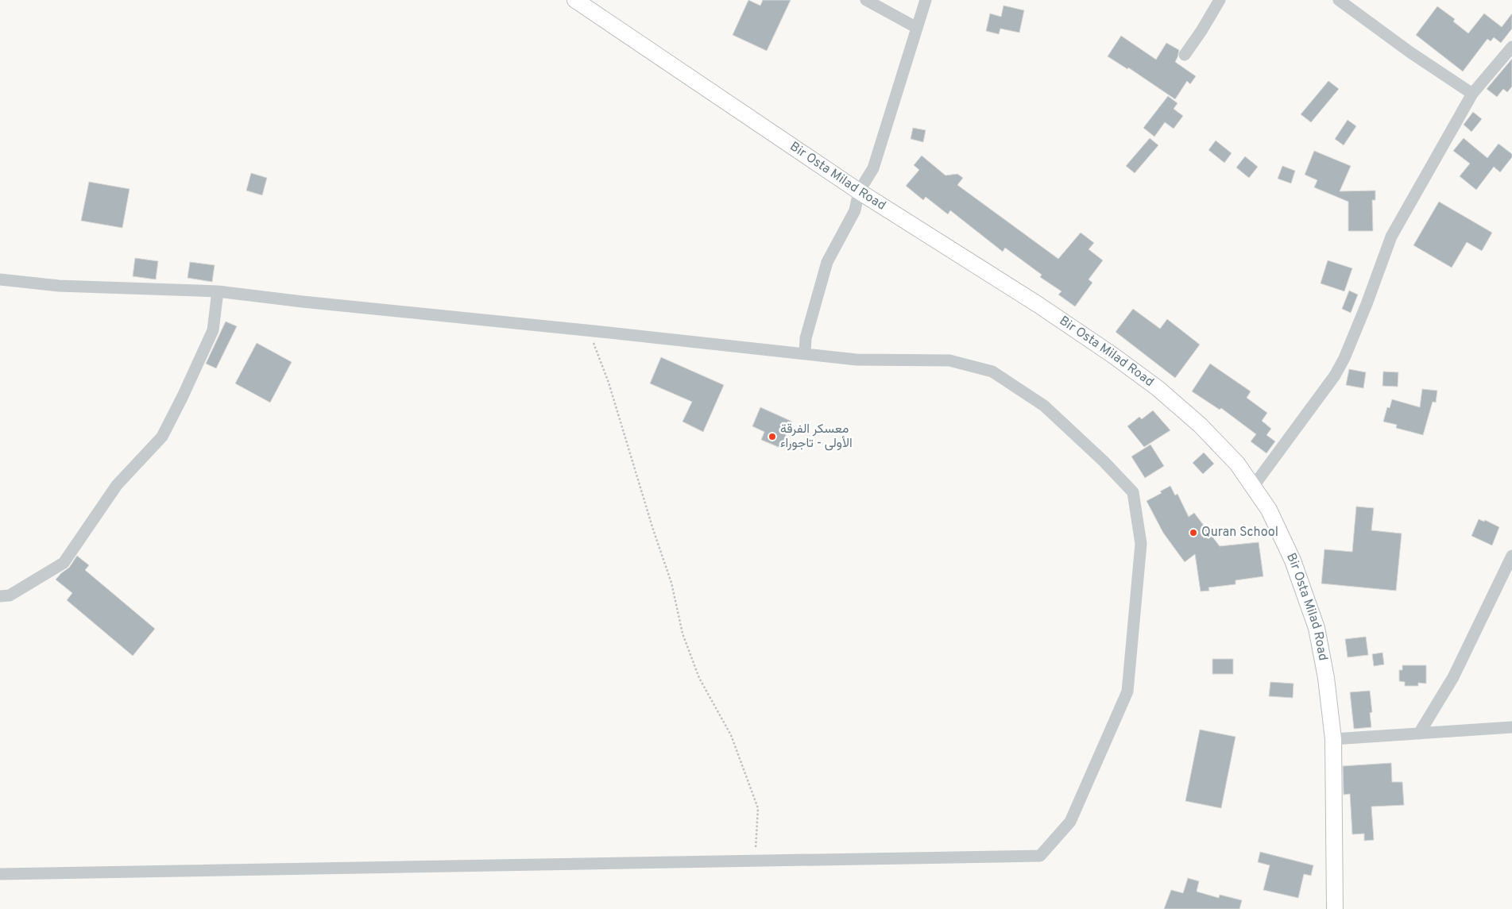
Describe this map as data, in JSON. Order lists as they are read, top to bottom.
{
  "streets": {
    "main road": ["Bir Osta Milad Road"]
  },
  "places": ["معسكر الفرقة الأولى - تاجوراء", "Quran School"]
}
